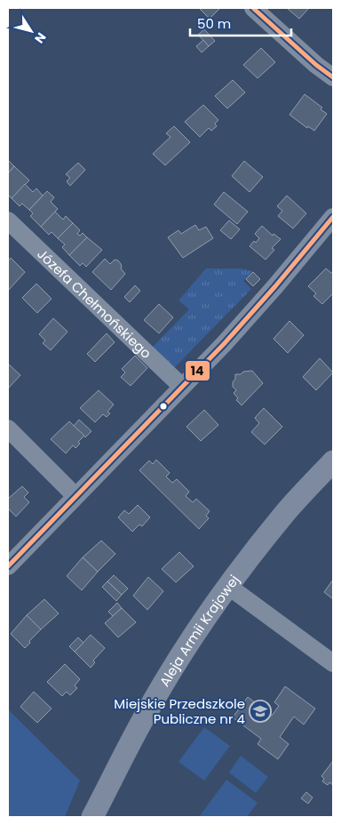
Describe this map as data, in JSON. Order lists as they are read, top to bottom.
{
  "streets": {
    "main road": ["Aleja Armii Krajowej"],
    "street": ["Józefa Chełmońskiego"]
  },
  "places": {
    "school or university": ["Miejskie Przedszkole Publiczne nr 4"]
  },
  "lines": ["transit line 14"],
  "scale_bar": "50 m",
  "north": "bottom right"
}
